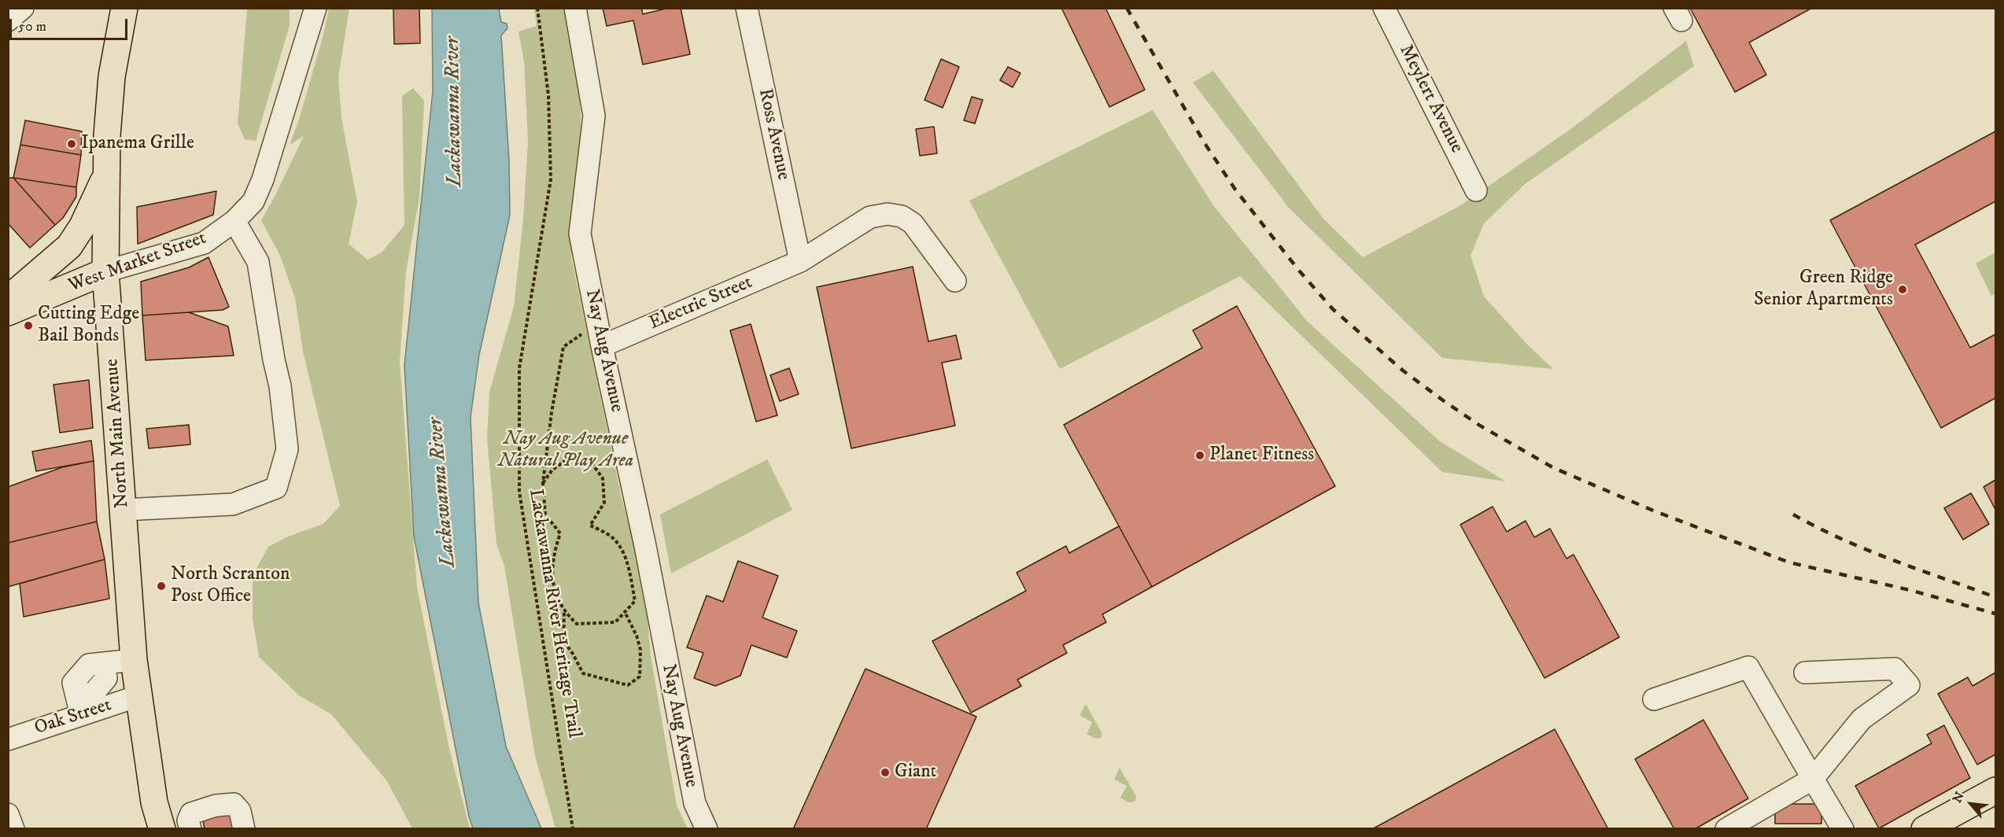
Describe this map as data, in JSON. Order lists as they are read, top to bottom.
{
  "streets": {
    "main road": ["West Market Street", "North Main Avenue"],
    "street": [
      "Meylert Avenue",
      "Ross Avenue",
      "Electric Street",
      "Nay Aug Avenue",
      "Oak Street"
    ],
    "path": ["Lackawanna River Heritage Trail"]
  },
  "crossings": [
    ["Ross Avenue", "Electric Street"],
    ["West Market Street", "North Main Avenue"],
    ["Electric Street", "Nay Aug Avenue"],
    ["North Main Avenue", "Oak Street"]
  ],
  "water": ["Lackawanna River"],
  "parks": ["Nay Aug Avenue Natural Play Area"],
  "places": [
    "Ipanema Grille",
    "Green Ridge Senior Apartments",
    "Cutting Edge Bail Bonds",
    "Planet Fitness",
    "North Scranton Post Office",
    "Giant"
  ],
  "scale_bar": "50 m",
  "north": "top left"
}
